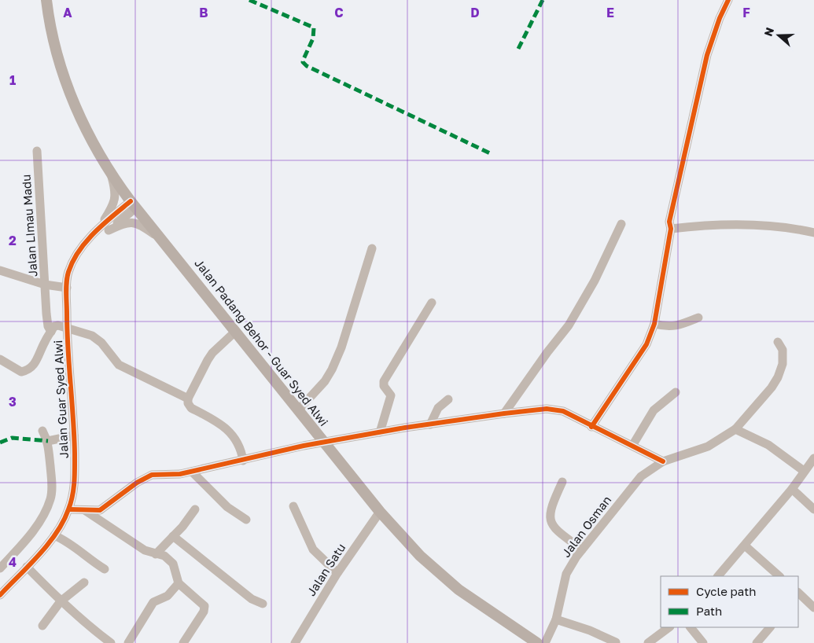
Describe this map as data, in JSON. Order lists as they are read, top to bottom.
{
  "streets": {
    "main road": ["Jalan Padang Behor - Guar Syed Alwi"],
    "street": [
      "Jalan LImau Madu",
      "Jalan Guar Syed Alwi",
      "Jalan Osman",
      "Jalan Satu"
    ]
  },
  "crossings": [
    ["Jalan Padang Behor - Guar Syed Alwi", "Jalan Guar Syed Alwi"],
    ["Jalan Padang Behor - Guar Syed Alwi", "Jalan Satu"]
  ],
  "legend": ["Cycle path", "Path"],
  "north": "left",
  "grid": {
    "columns": [
      "A",
      "B",
      "C",
      "D",
      "E",
      "F"
    ],
    "rows": [
      "1",
      "2",
      "3",
      "4"
    ]
  }
}
